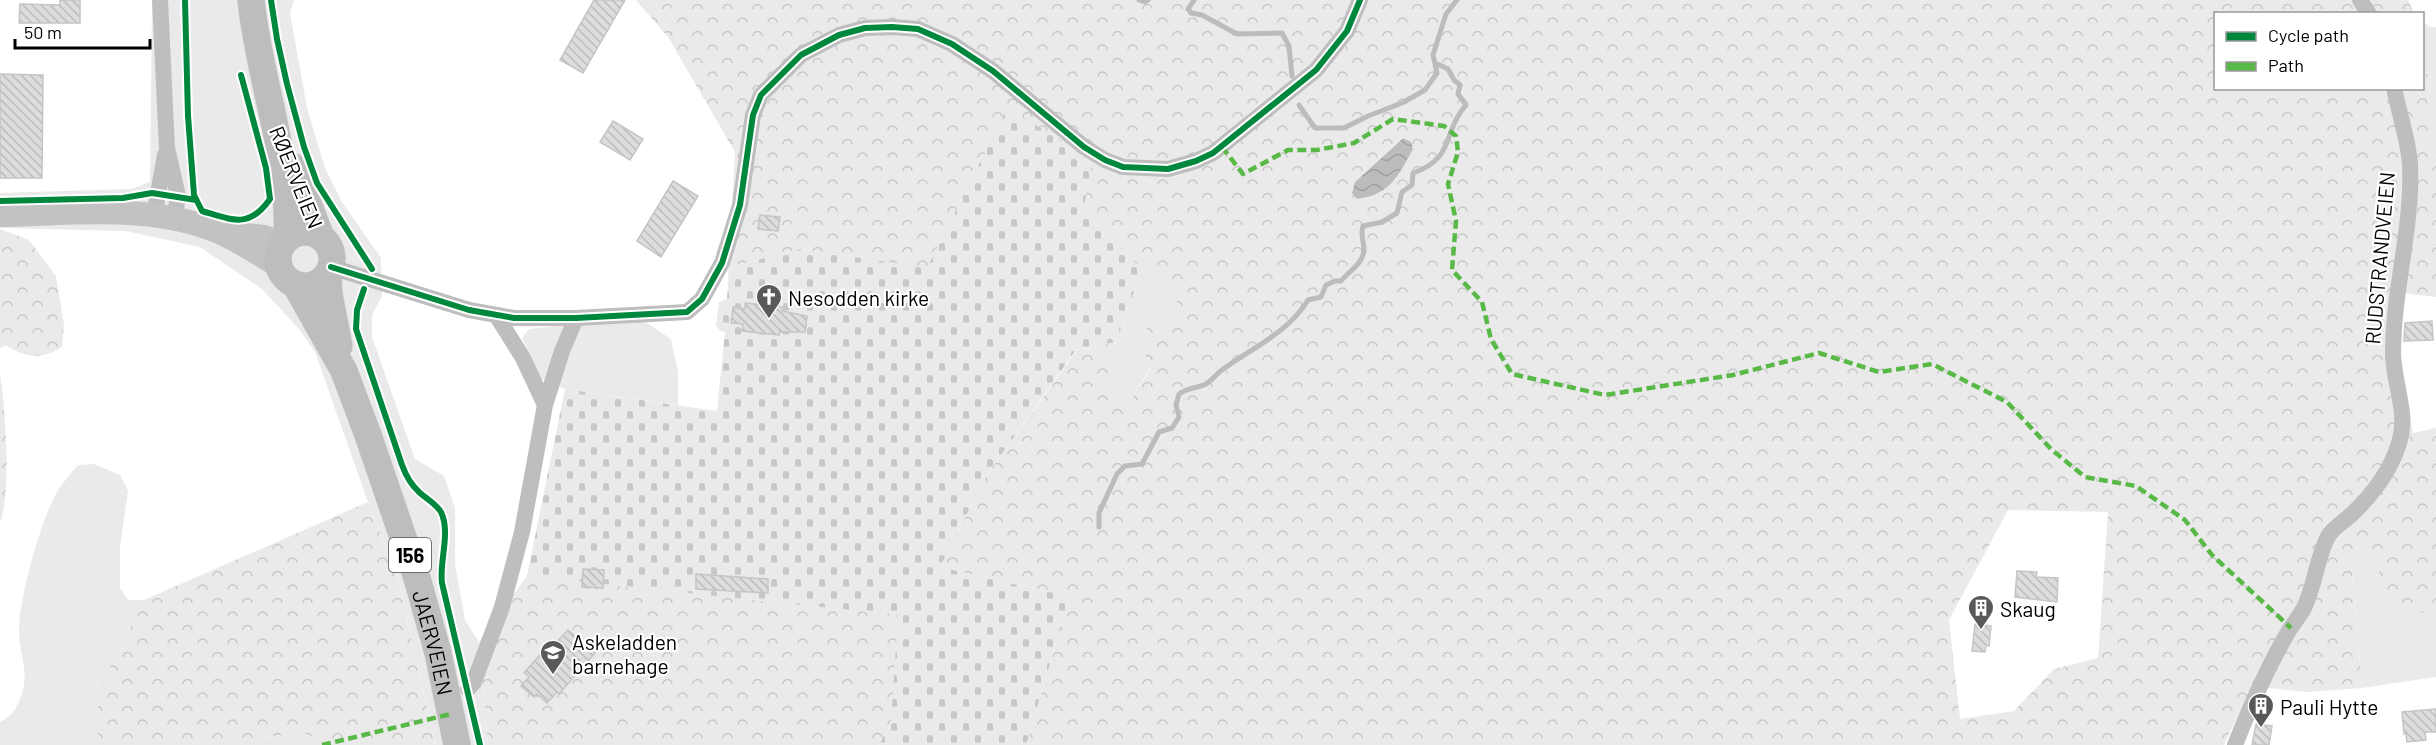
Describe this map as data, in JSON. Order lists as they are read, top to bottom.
{
  "streets": {
    "main road": ["RØERVEIEN", "156", "JAERVEIEN"],
    "street": ["RUDSTRANDVEIEN"]
  },
  "crossings": [
    ["RØERVEIEN", "156"],
    ["RØERVEIEN", "JAERVEIEN"],
    ["156", "JAERVEIEN"]
  ],
  "places": {
    "church": ["Nesodden kirke"],
    "building": ["Skaug", "Pauli Hytte"],
    "school or university": ["Askeladden barnehage"]
  },
  "legend": ["Cycle path", "Path"],
  "scale_bar": "50 m"
}
